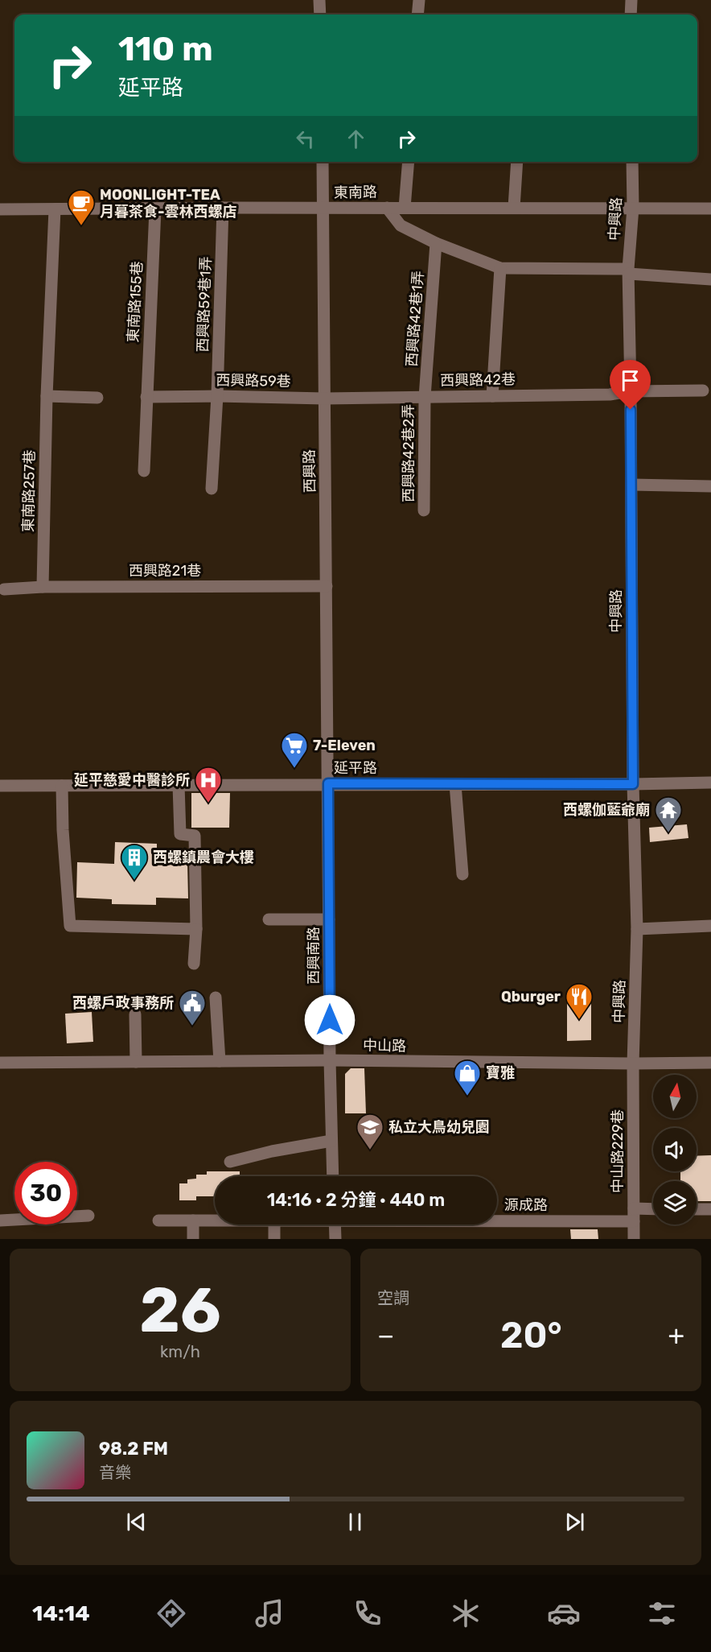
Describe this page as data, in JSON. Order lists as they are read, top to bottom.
{
  "streets": {
    "street": [
      "東南路",
      "中興路",
      "東南路155巷",
      "西興路59巷1弄",
      "西興路42巷1弄",
      "西興路42巷",
      "西興路59巷",
      "西興路42巷2弄",
      "西興路",
      "東南路257巷",
      "西興路21巷",
      "延平路",
      "西興南路",
      "中山路",
      "中山路229巷",
      "源成路"
    ]
  },
  "crossings": [
    ["東南路", "中興路"],
    ["東南路", "東南路155巷"],
    ["東南路", "西興路59巷1弄"],
    ["東南路", "西興路"],
    ["東南路", "東南路257巷"],
    ["中興路", "西興路42巷"],
    ["中興路", "延平路"],
    ["中興路", "中山路"],
    ["中興路", "中山路229巷"],
    ["東南路155巷", "西興路59巷"],
    ["西興路59巷1弄", "西興路59巷"],
    ["西興路42巷1弄", "西興路42巷"],
    ["西興路42巷1弄", "西興路42巷2弄"],
    ["西興路42巷", "西興路59巷"],
    ["西興路42巷", "西興路42巷2弄"],
    ["西興路42巷", "西興路"],
    ["西興路59巷", "西興路"],
    ["西興路", "西興路21巷"],
    ["西興路", "延平路"],
    ["西興路", "西興南路"],
    ["東南路257巷", "西興路21巷"],
    ["延平路", "西興南路"],
    ["西興南路", "中山路"],
    ["中山路", "中山路229巷"],
    ["中山路229巷", "源成路"]
  ],
  "places": {
    "cafe": ["MOONLIGHT-TEA 月暮茶食-雲林西螺店"],
    "supermarket": ["7-Eleven"],
    "hospital": ["延平慈愛中醫診所"],
    "temple": ["西螺伽藍爺廟"],
    "building": ["西螺鎮農會大樓"],
    "restaurant": ["Qburger"],
    "public building": ["西螺戶政事務所"],
    "shop": ["寶雅"],
    "school or university": ["私立大鳥幼兒園"]
  },
  "north": "top",
  "page": {
    "turn": ["110 m", "延平路"],
    "limit": "30",
    "trip": "14:16 · 2 分鐘 · 440 m",
    "tile": [
      ["26", "km/h"],
      "空調"
    ],
    "heat": ["−", "20°", "+"],
    "song": ["98.2 FM", "音樂"],
    "tabs": "14:14"
  }
}
